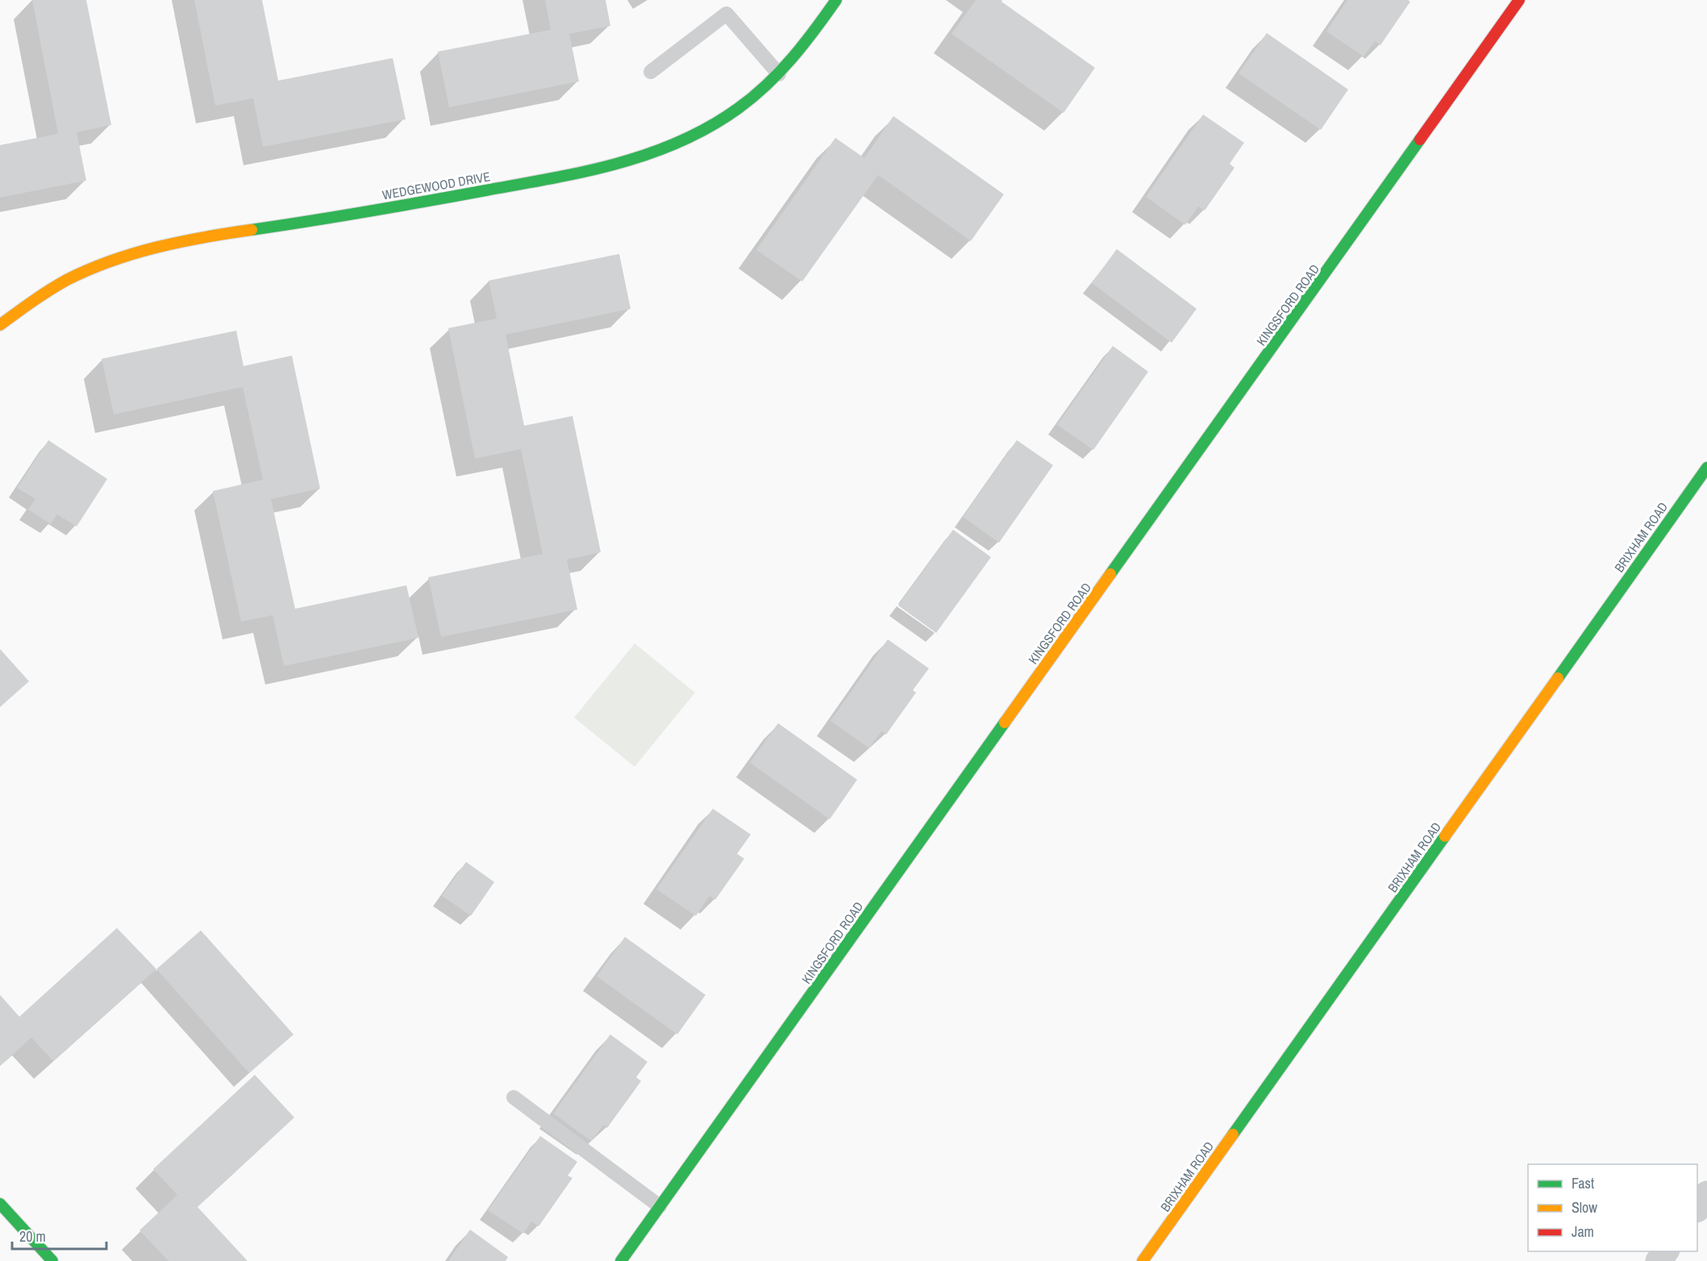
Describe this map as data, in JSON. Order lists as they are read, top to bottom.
{
  "streets": {
    "street": ["WEDGEWOOD DRIVE", "KINGSFORD ROAD", "BRIXHAM ROAD"]
  },
  "legend": ["Fast", "Slow", "Jam"],
  "scale_bar": "20 m"
}
